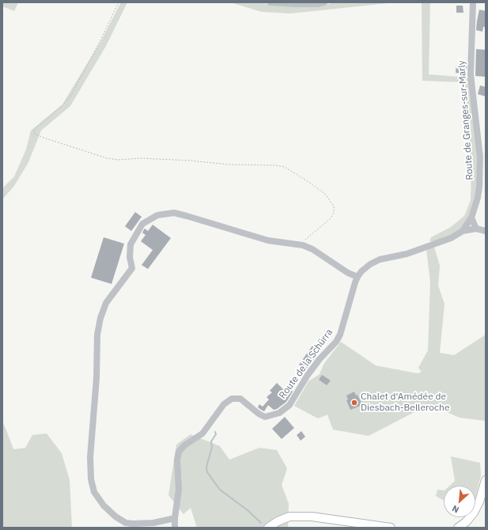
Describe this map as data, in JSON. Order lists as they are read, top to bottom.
{
  "streets": {
    "street": ["Route de Granges-sur-Marly", "Route de la Schürra"]
  },
  "crossings": [
    ["Route de Granges-sur-Marly", "Route de la Schürra"]
  ],
  "places": ["Chalet d'Amédée de Diesbach-Belleroche"],
  "north": "bottom left"
}
